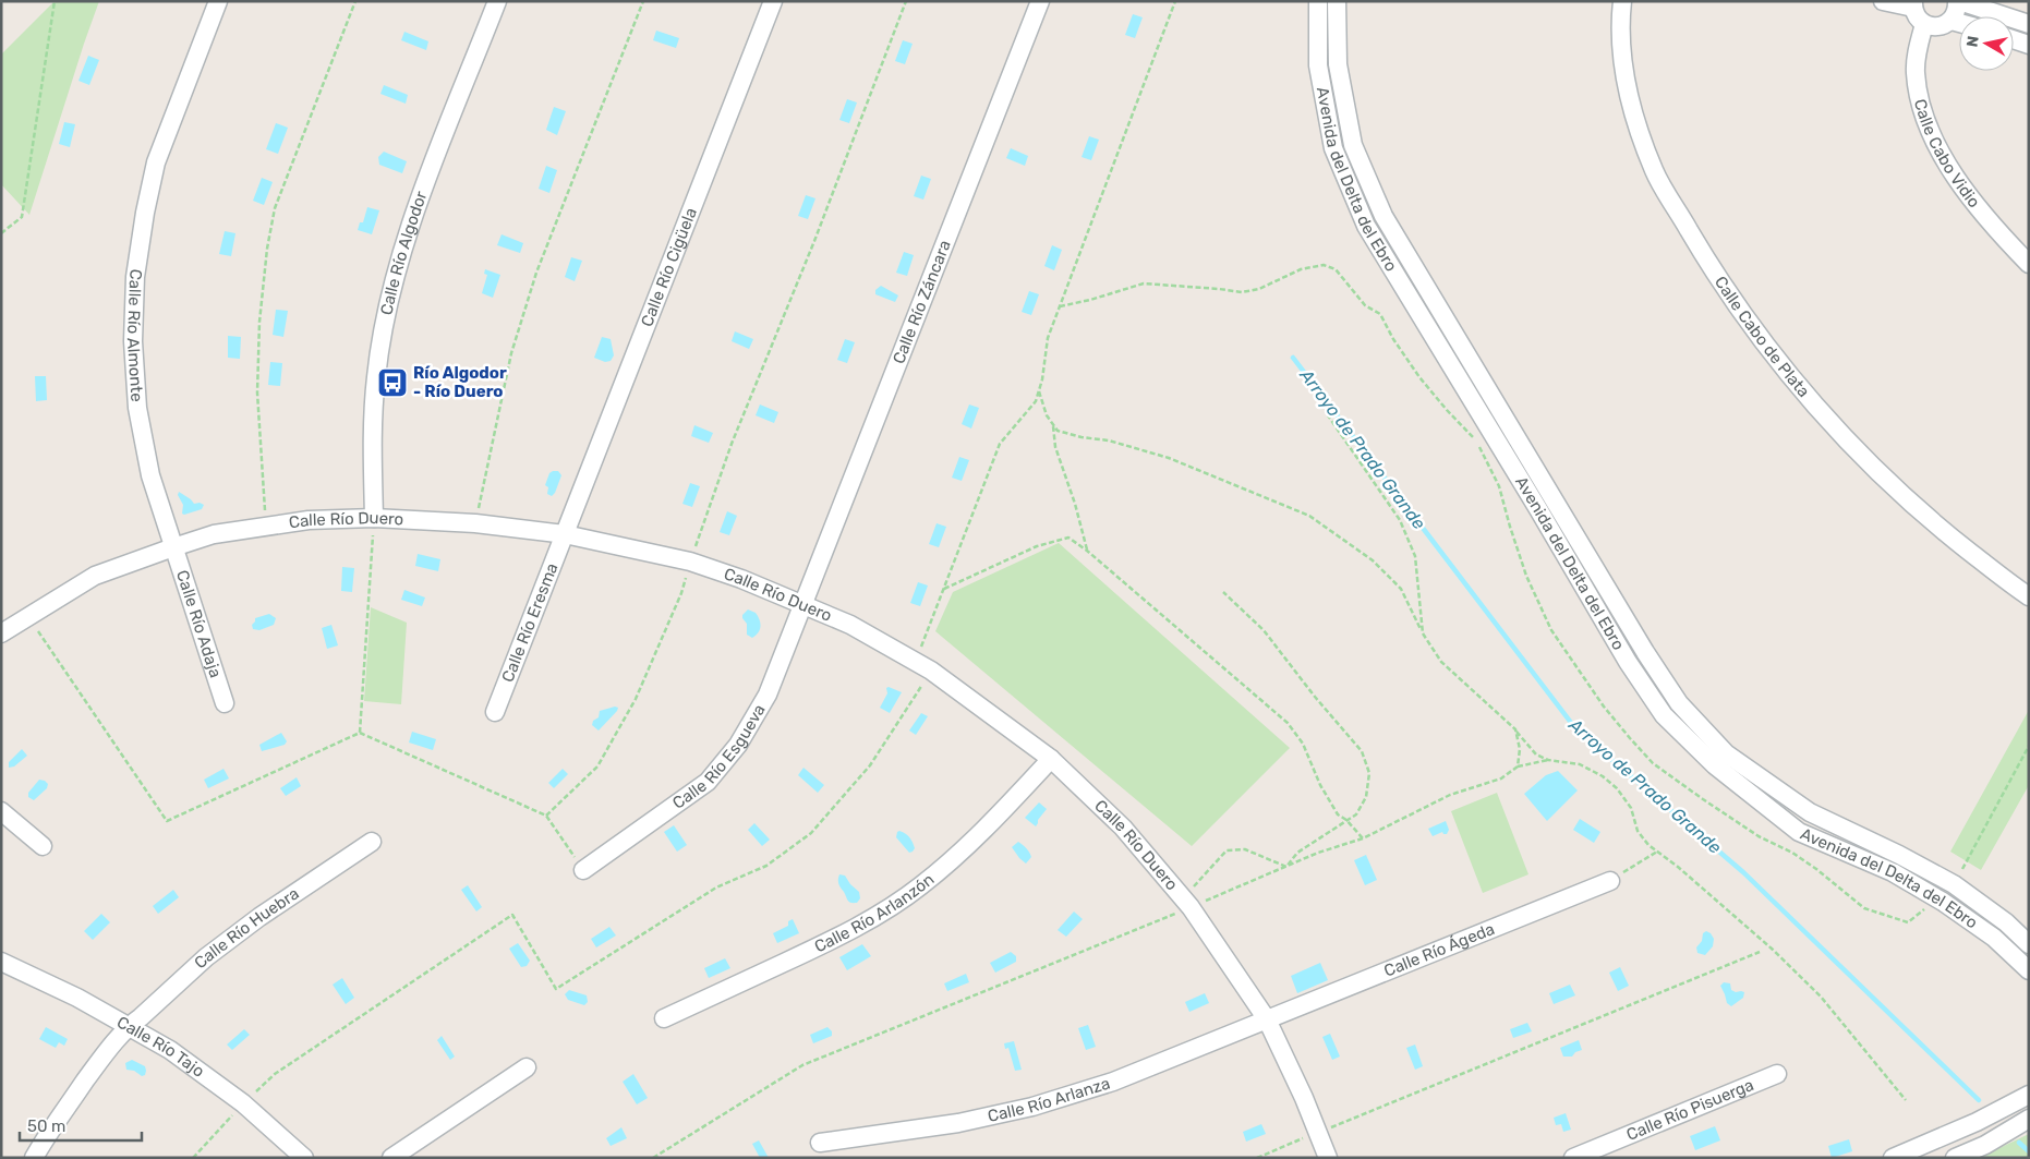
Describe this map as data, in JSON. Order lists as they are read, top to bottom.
{
  "streets": {
    "street": [
      "Calle Cabo Vidio",
      "Avenida del Delta del Ebro",
      "Calle Río Algodor",
      "Calle Río Cigüela",
      "Calle Río Záncara",
      "Calle Río Almonte",
      "Calle Cabo de Plata",
      "Calle Río Duero",
      "Calle Río Eresma",
      "Calle Río Adaja",
      "Calle Río Esgueva",
      "Calle Río Arlanzón",
      "Calle Río Huebra",
      "Calle Río Ágeda",
      "Calle Río Tajo",
      "Calle Río Arlanza",
      "Calle Río Pisuerga"
    ]
  },
  "crossings": [
    ["Calle Río Algodor", "Calle Río Duero"],
    ["Calle Río Cigüela", "Calle Río Duero"],
    ["Calle Río Cigüela", "Calle Río Eresma"],
    ["Calle Río Záncara", "Calle Río Duero"],
    ["Calle Río Záncara", "Calle Río Esgueva"],
    ["Calle Río Almonte", "Calle Río Duero"],
    ["Calle Río Almonte", "Calle Río Adaja"],
    ["Calle Río Duero", "Calle Río Eresma"],
    ["Calle Río Duero", "Calle Río Adaja"],
    ["Calle Río Duero", "Calle Río Esgueva"],
    ["Calle Río Duero", "Calle Río Arlanzón"],
    ["Calle Río Duero", "Calle Río Ágeda"],
    ["Calle Río Duero", "Calle Río Arlanza"],
    ["Calle Río Huebra", "Calle Río Tajo"],
    ["Calle Río Ágeda", "Calle Río Arlanza"]
  ],
  "water": ["Arroyo de Prado Grande"],
  "places": {
    "bus stop": ["Río Algodor - Río Duero"]
  },
  "scale_bar": "50 m",
  "north": "left"
}
